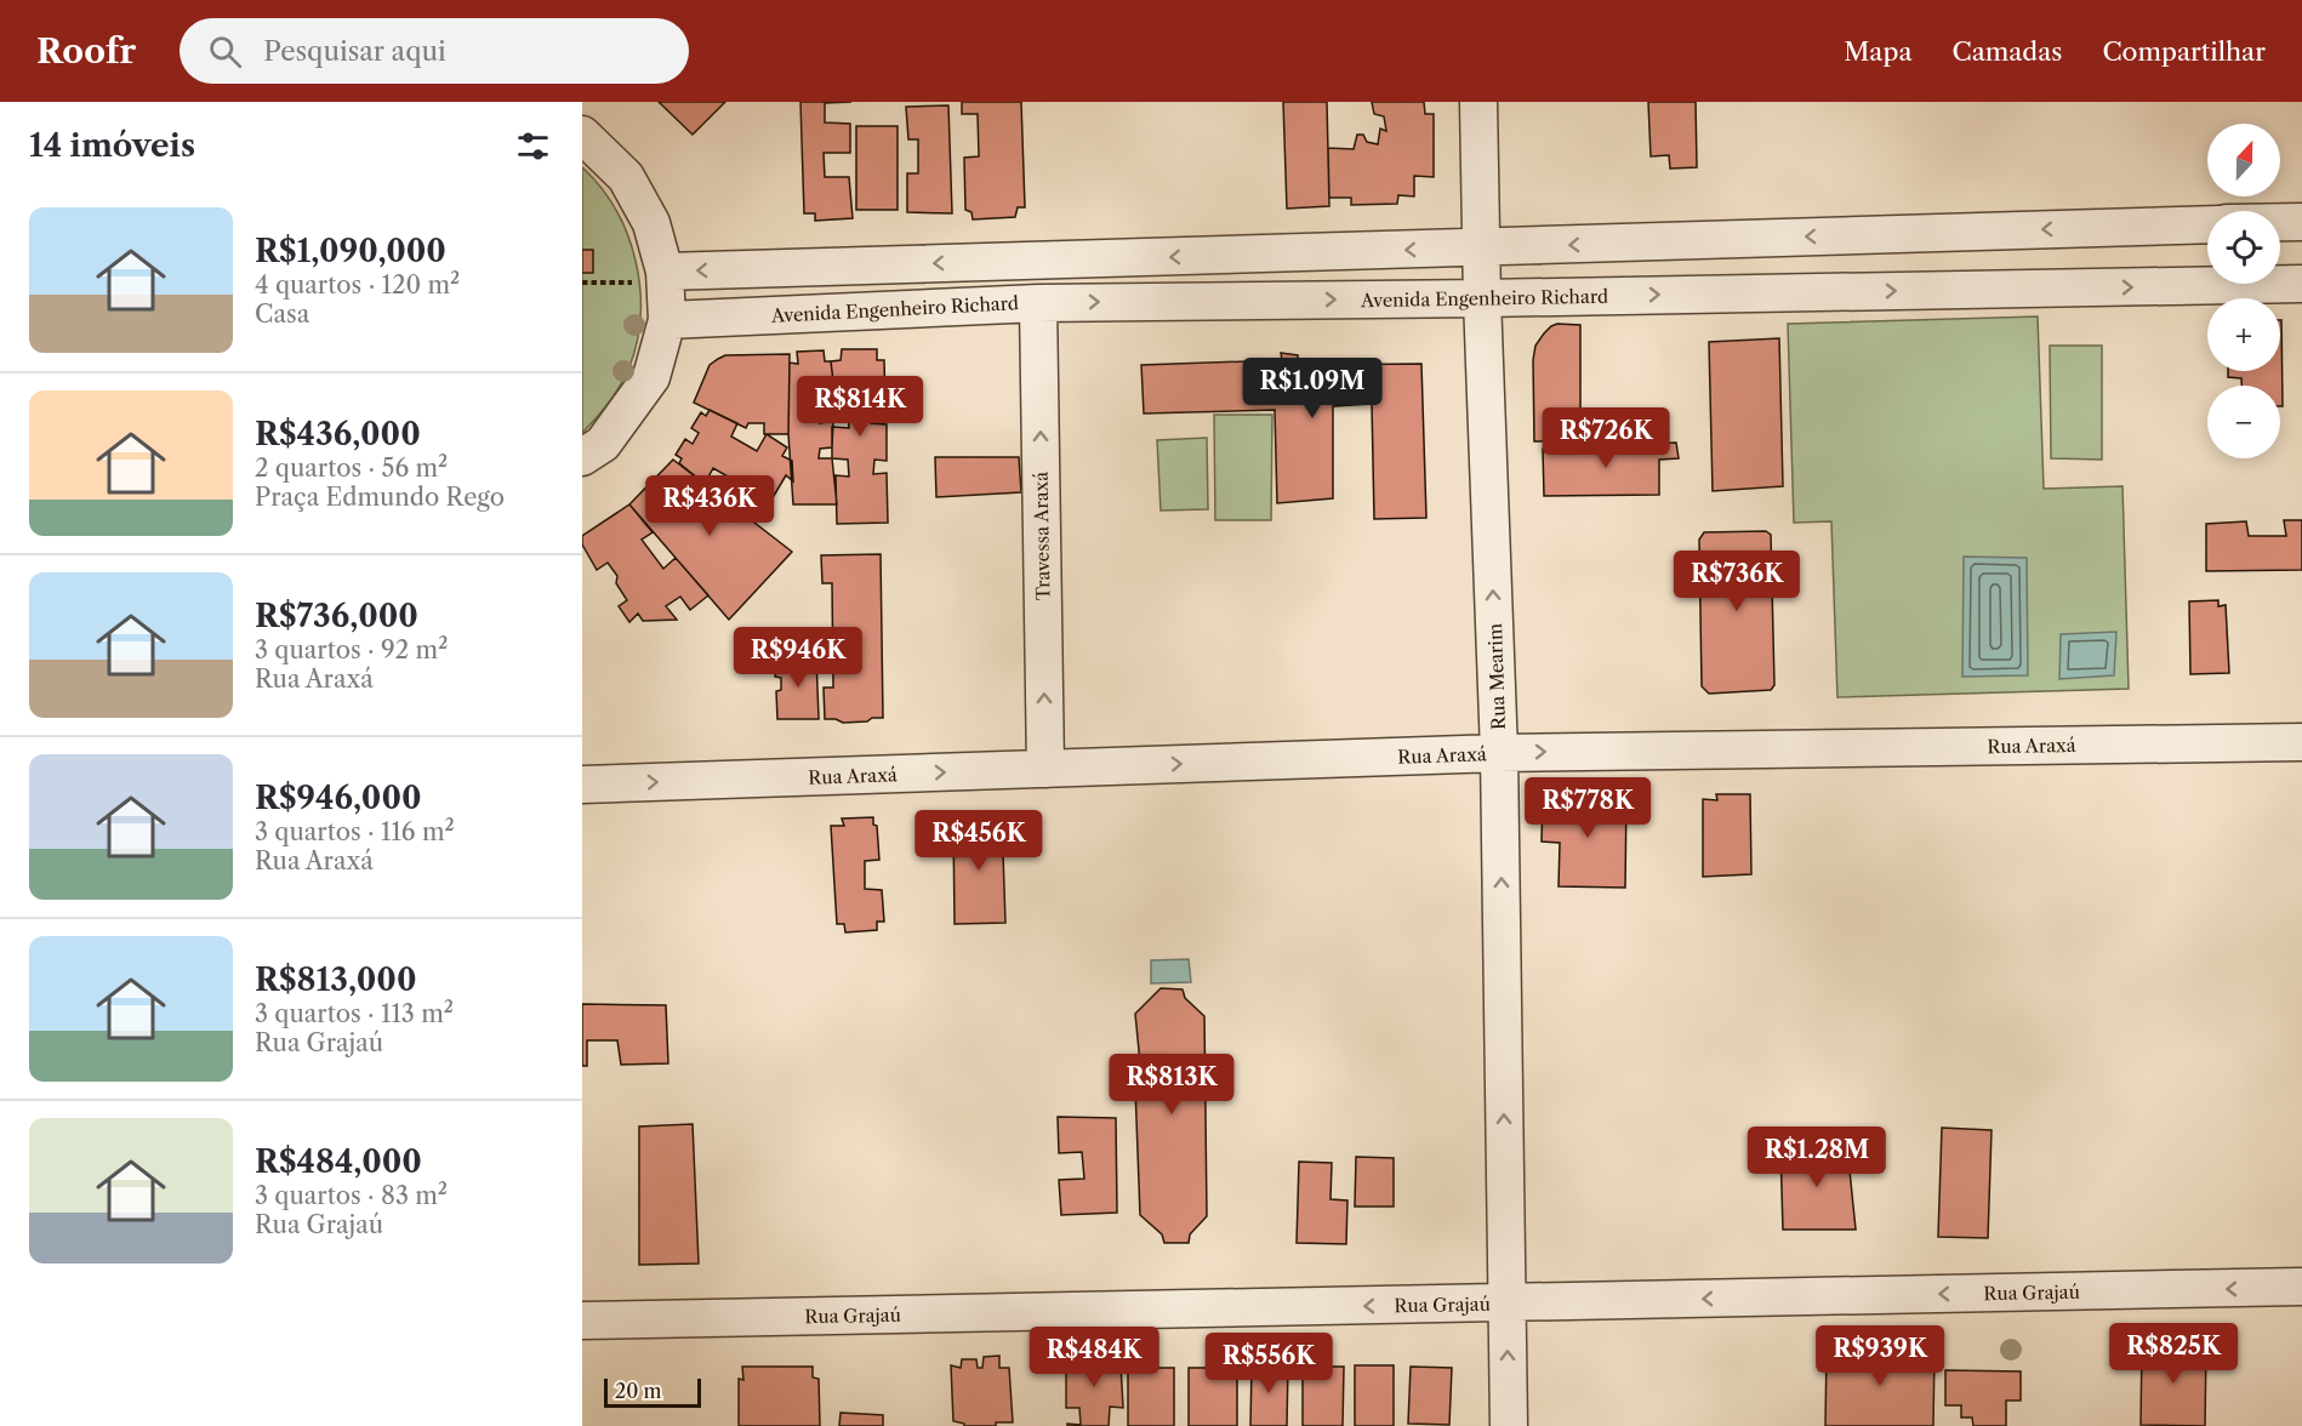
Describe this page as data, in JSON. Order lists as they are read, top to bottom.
{
  "streets": {
    "street": [
      "Avenida Engenheiro Richard",
      "Travessa Araxá",
      "Rua Mearim",
      "Rua Araxá",
      "Rua Grajaú"
    ]
  },
  "crossings": [
    ["Avenida Engenheiro Richard", "Travessa Araxá"],
    ["Avenida Engenheiro Richard", "Rua Mearim"],
    ["Travessa Araxá", "Rua Araxá"],
    ["Rua Mearim", "Rua Araxá"],
    ["Rua Mearim", "Rua Grajaú"]
  ],
  "one_way": [
    "Travessa Araxá",
    "Rua Mearim",
    "Rua Araxá",
    "Rua Grajaú"
  ],
  "scale_bar": "20 m",
  "north": "top",
  "page": {
    "header": "Roofr",
    "search": "Pesquisar aqui",
    "nav": ["Mapa", "Camadas", "Compartilhar"],
    "heading": "14 imóveis",
    "map_buttons": ["+", "−"],
    "list": [
      {
        "name": "R$1,090,000",
        "note": "4 quartos · 120 m² · Casa"
      },
      {
        "name": "R$436,000",
        "note": "2 quartos · 56 m² · Praça Edmundo Rego"
      },
      {
        "name": "R$736,000",
        "note": "3 quartos · 92 m² · Rua Araxá"
      },
      {
        "name": "R$946,000",
        "note": "3 quartos · 116 m² · Rua Araxá"
      },
      {
        "name": "R$813,000",
        "note": "3 quartos · 113 m² · Rua Grajaú"
      },
      {
        "name": "R$484,000",
        "note": "3 quartos · 83 m² · Rua Grajaú"
      }
    ],
    "price": [
      "R$1.09M",
      "R$814K",
      "R$726K",
      "R$436K",
      "R$736K",
      "R$946K",
      "R$778K",
      "R$456K",
      "R$813K",
      "R$1.28M",
      "R$825K",
      "R$939K",
      "R$484K",
      "R$556K"
    ],
    "scale": "20 m"
  }
}
